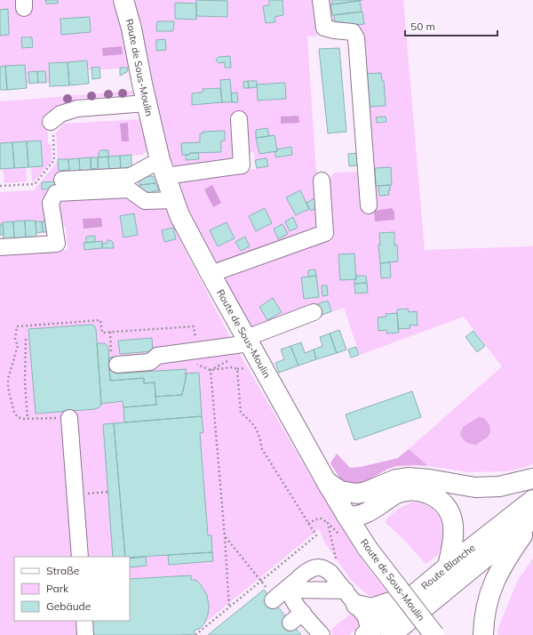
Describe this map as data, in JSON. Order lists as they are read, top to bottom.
{
  "streets": {
    "main road": ["Route de Sous-Moulin", "Route Blanche"]
  },
  "legend": ["Straße", "Park", "Gebäude"],
  "scale_bar": "50 m"
}
